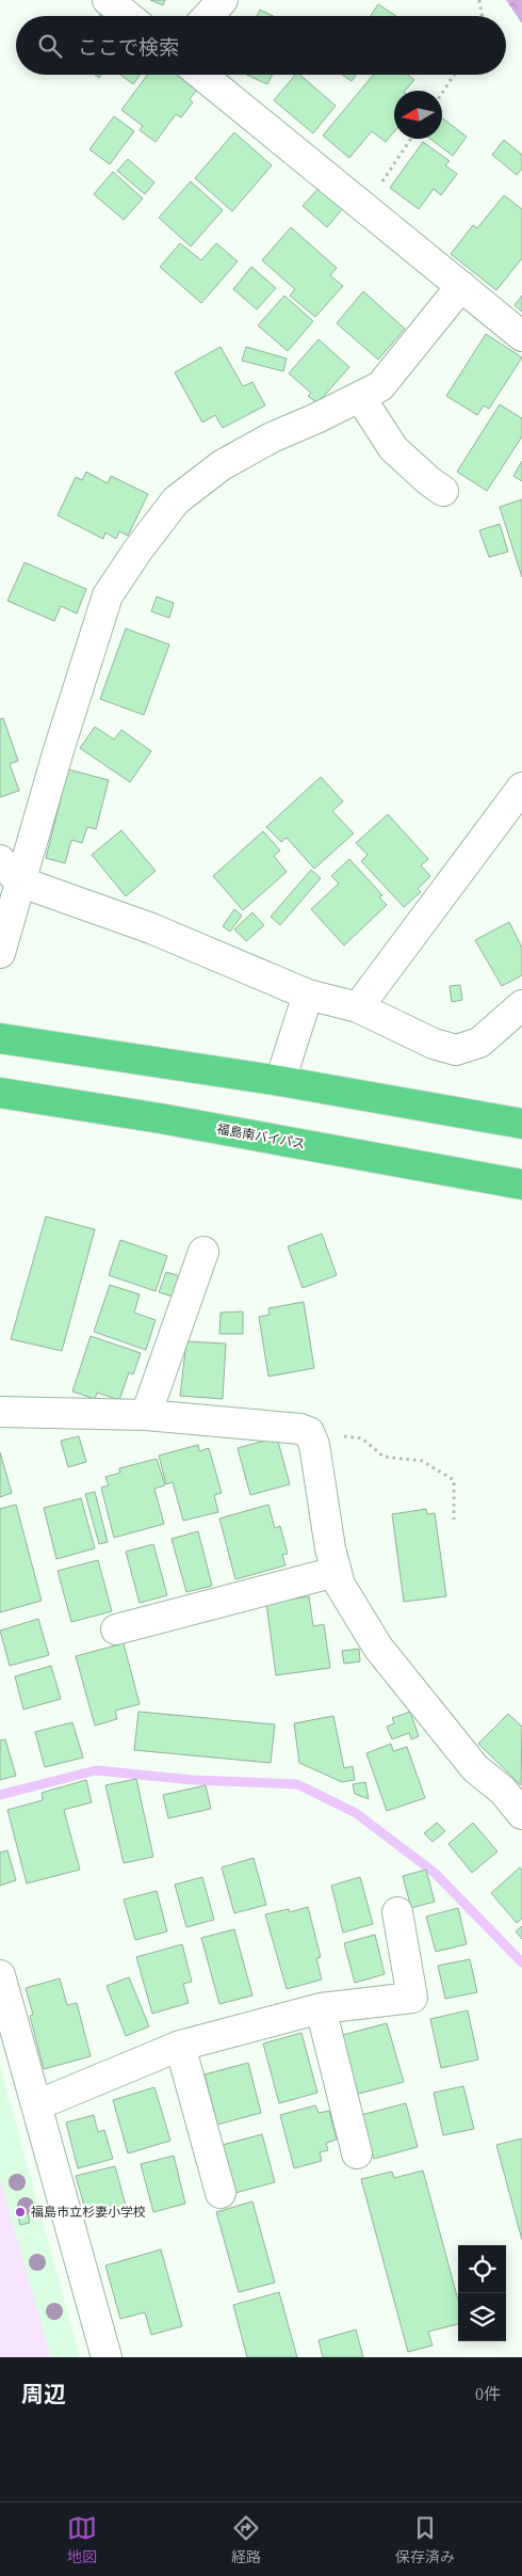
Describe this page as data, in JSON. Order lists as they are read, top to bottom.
{
  "streets": {
    "highway": ["福島南バイパス"]
  },
  "places": ["福島市立杉妻小学校"],
  "north": "left",
  "page": {
    "search": "ここで検索",
    "heading": ["周辺", "0件"],
    "nav": ["地図", "経路", "保存済み"]
  }
}
